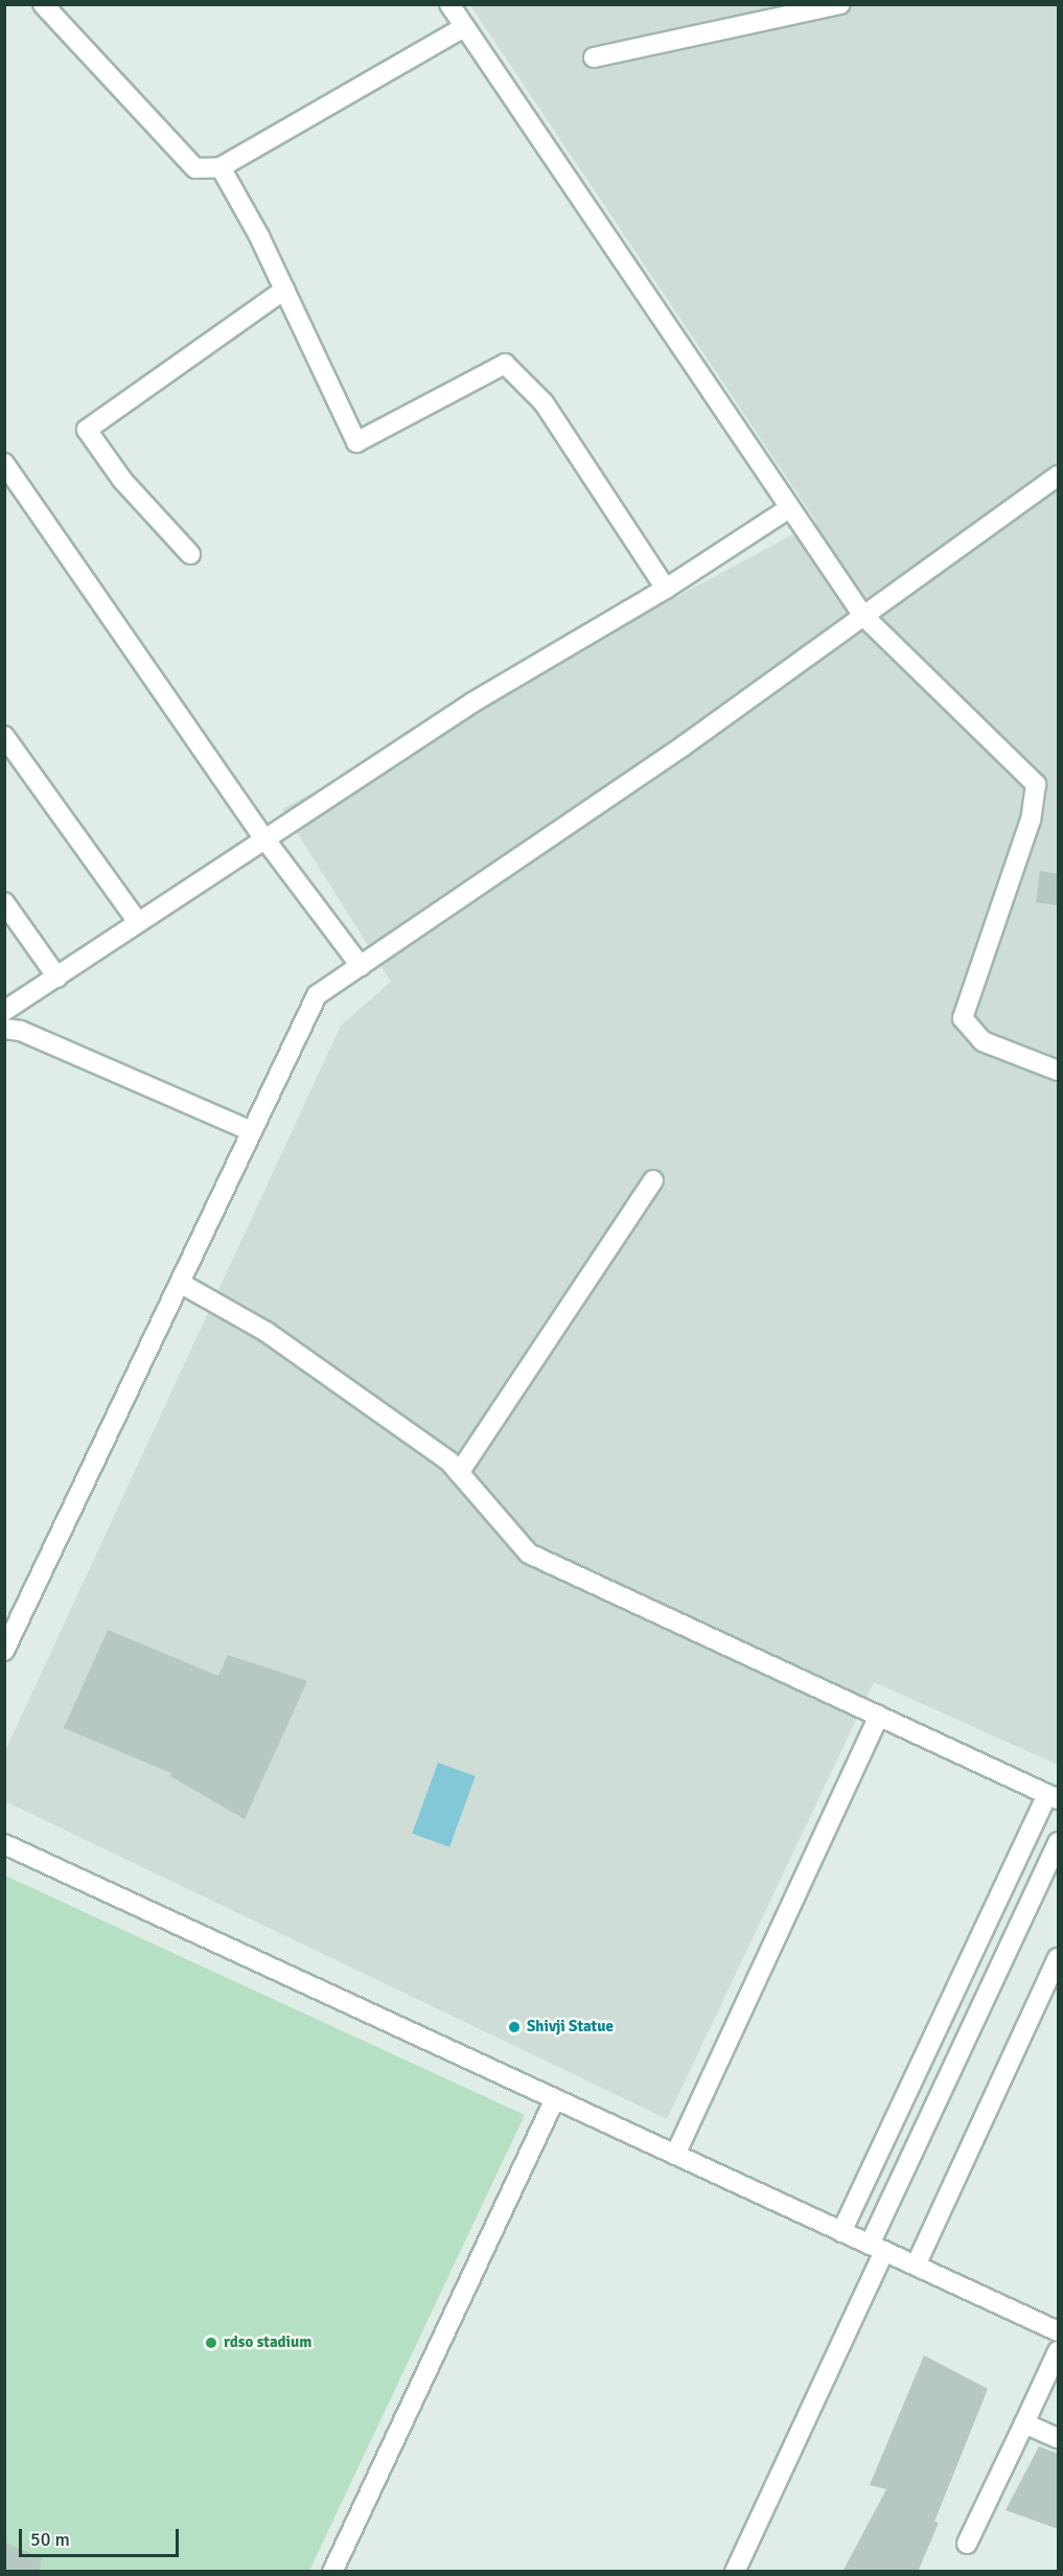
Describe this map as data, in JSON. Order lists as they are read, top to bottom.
{
  "places": ["Shivji Statue", "rdso stadium"],
  "scale_bar": "50 m"
}
